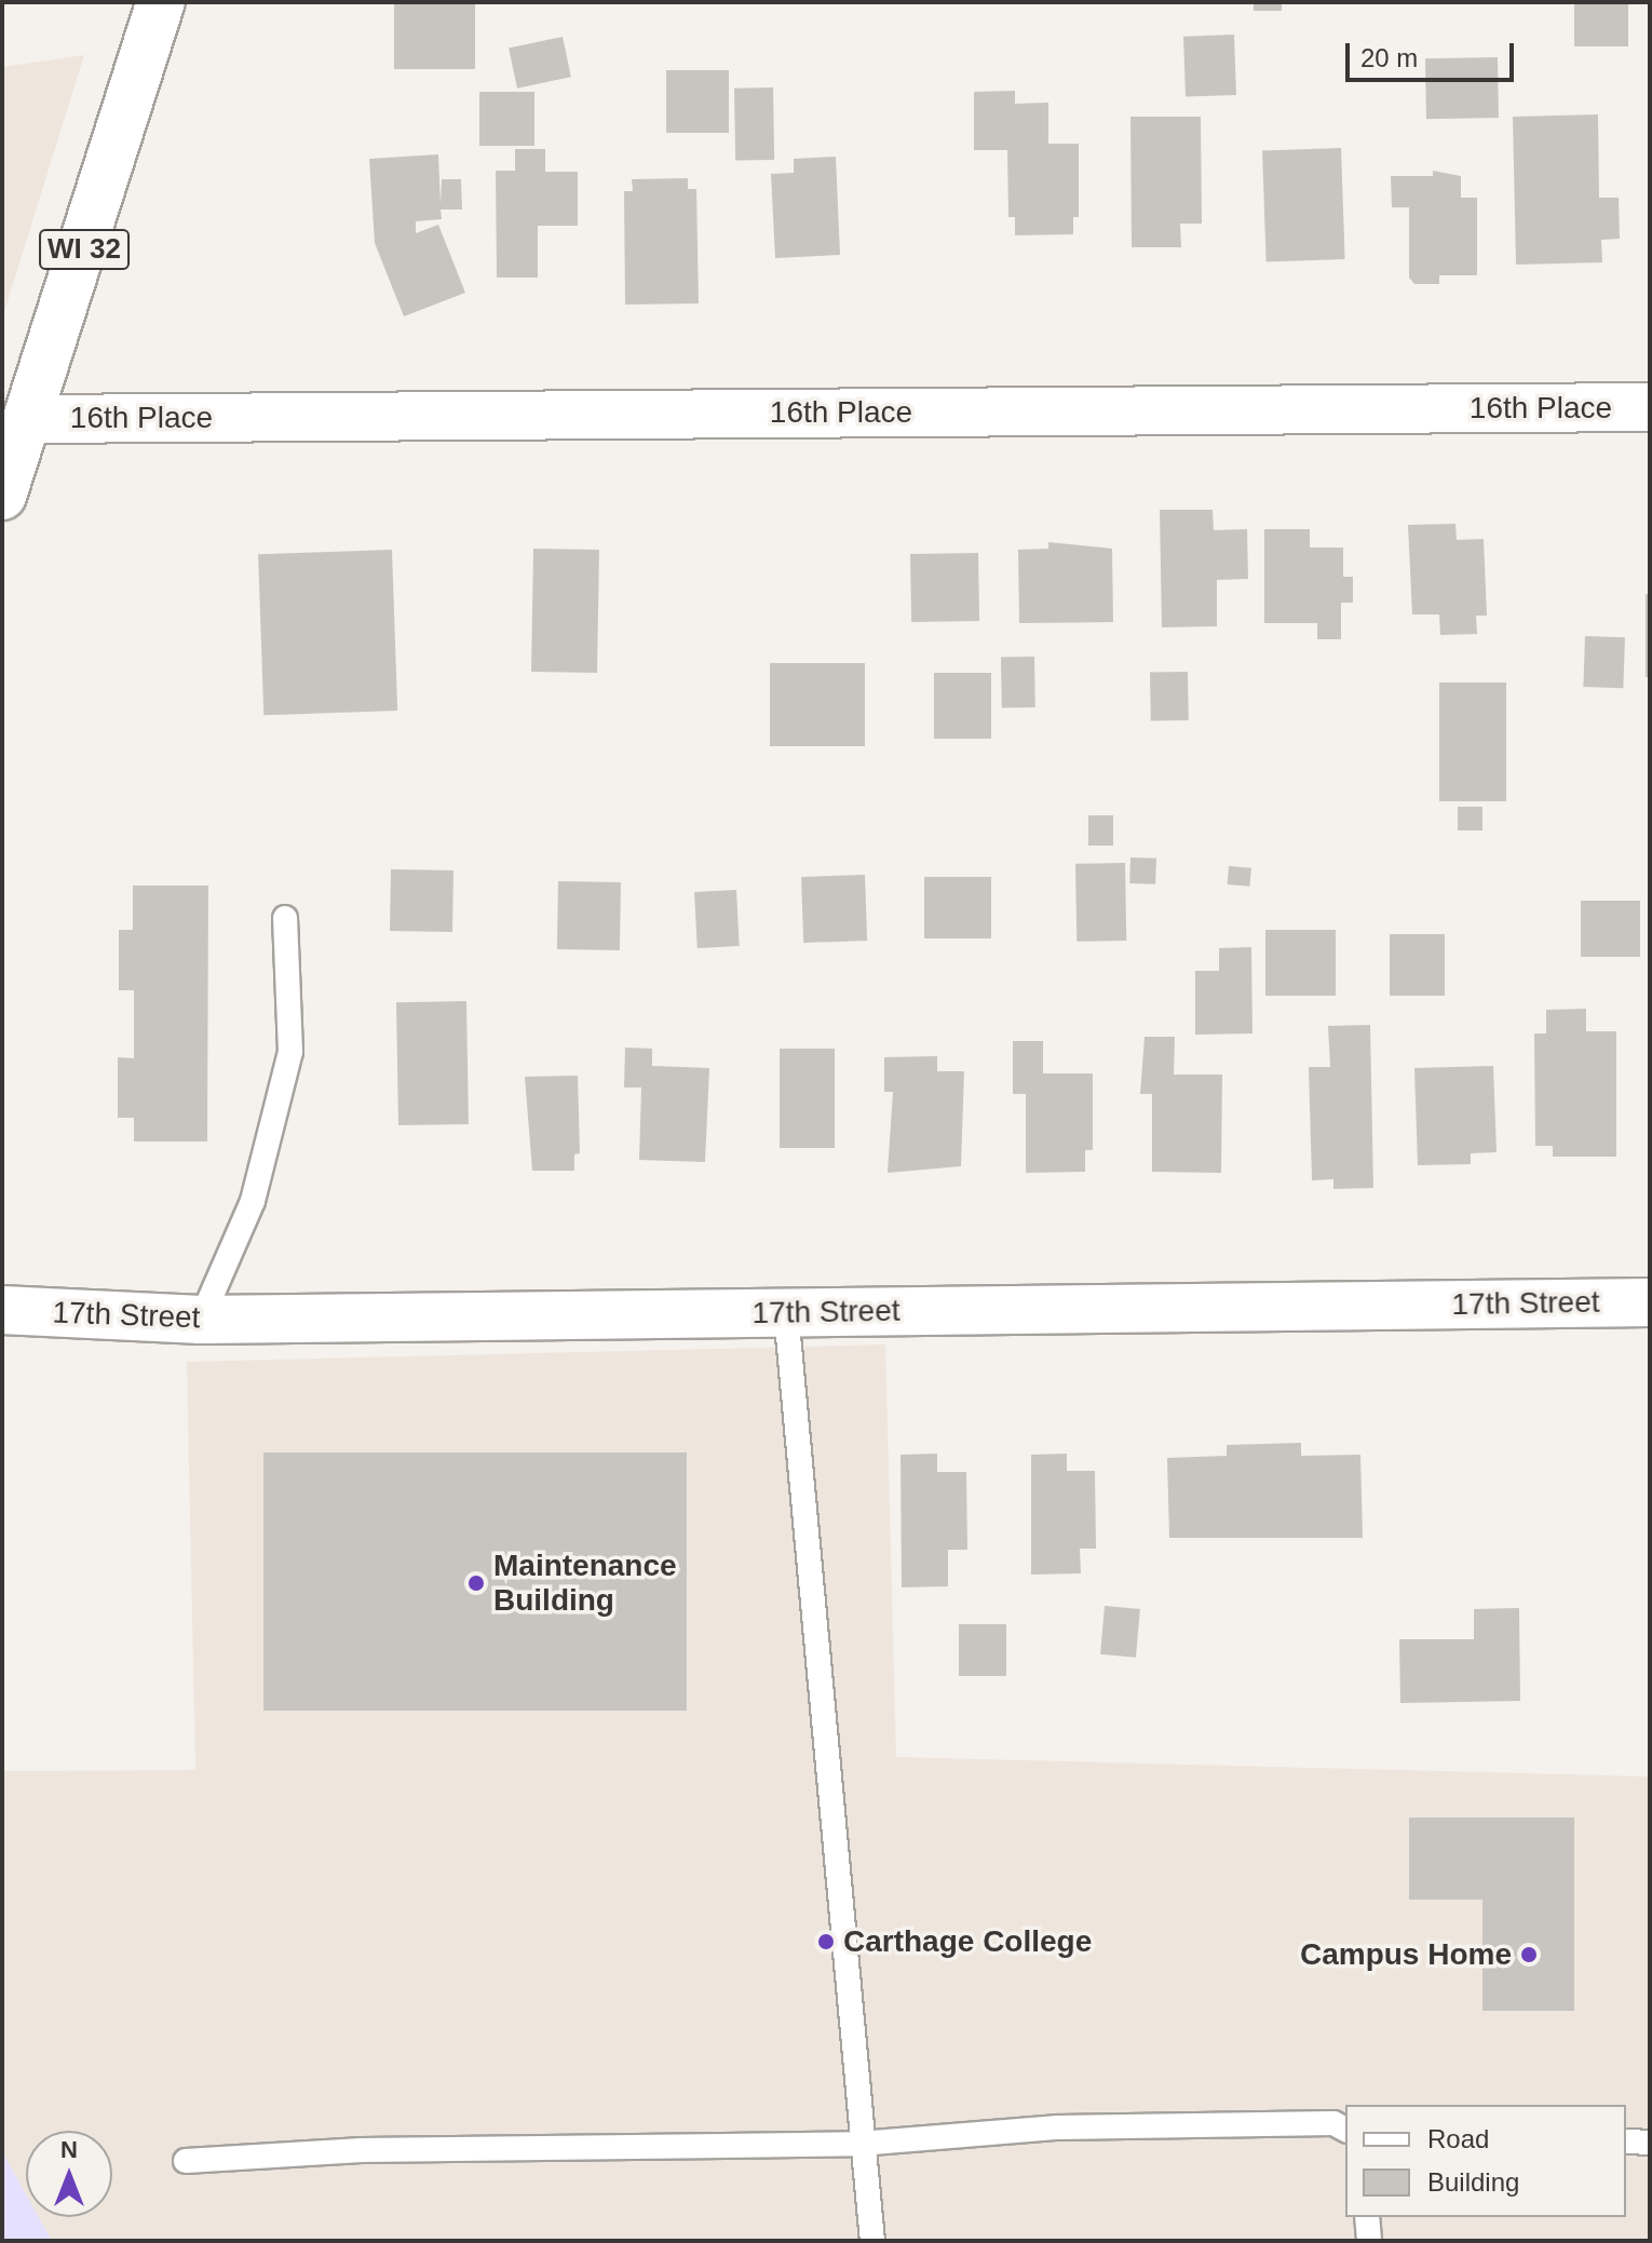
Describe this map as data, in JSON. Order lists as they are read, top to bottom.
{
  "streets": {
    "street": ["WI 32", "16th Place", "17th Street"]
  },
  "crossings": [
    ["WI 32", "16th Place"]
  ],
  "places": ["Maintenance Building", "Carthage College", "Campus Home"],
  "legend": ["Road", "Building"],
  "scale_bar": "20 m",
  "north": "top"
}
